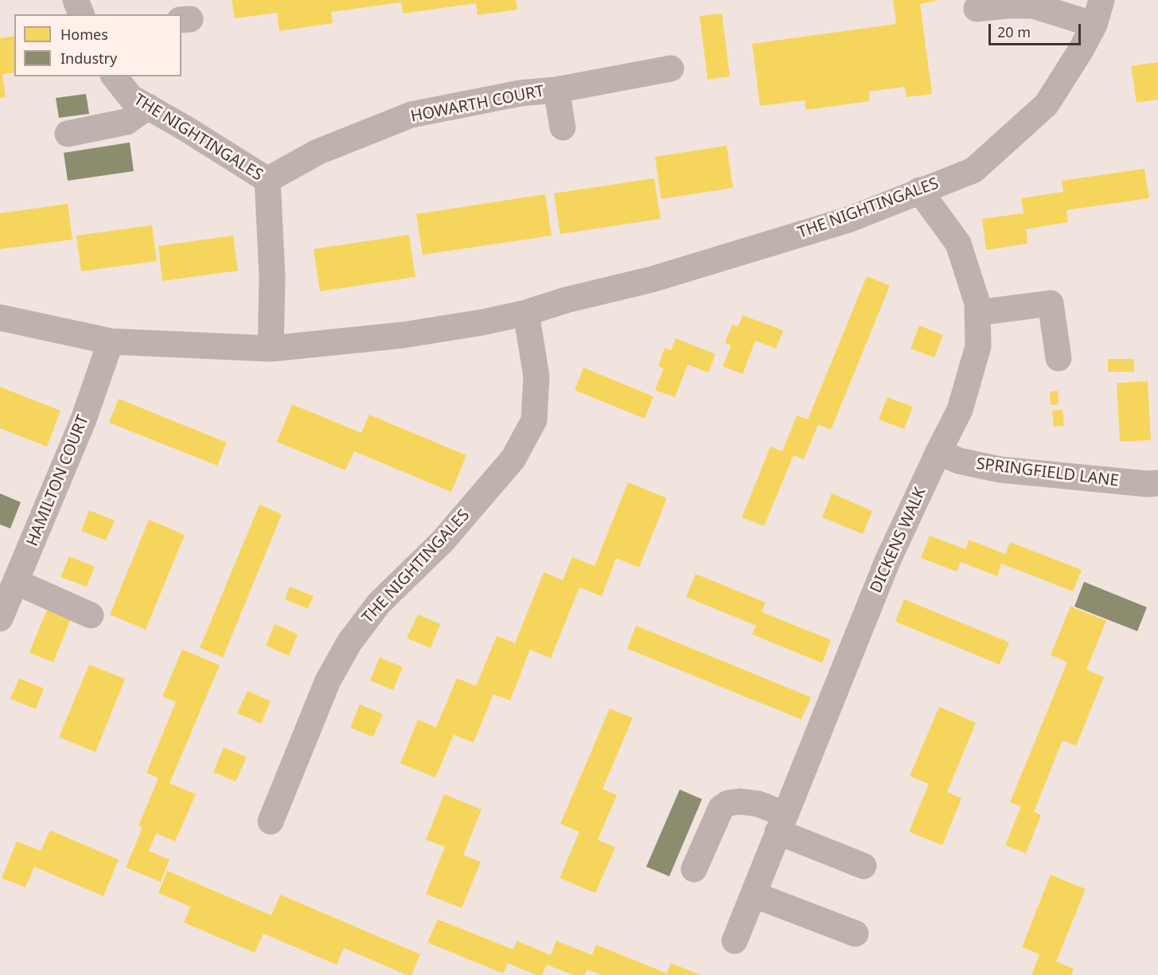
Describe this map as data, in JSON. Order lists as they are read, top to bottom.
{
  "streets": {
    "street": [
      "HOWARTH COURT",
      "THE NIGHTINGALES",
      "SPRINGFIELD LANE",
      "HAMILTON COURT",
      "DICKENS WALK"
    ]
  },
  "crossings": [
    ["HOWARTH COURT", "THE NIGHTINGALES"],
    ["THE NIGHTINGALES", "HAMILTON COURT"],
    ["THE NIGHTINGALES", "DICKENS WALK"],
    ["SPRINGFIELD LANE", "DICKENS WALK"]
  ],
  "legend": ["Homes", "Industry"],
  "scale_bar": "20 m"
}
